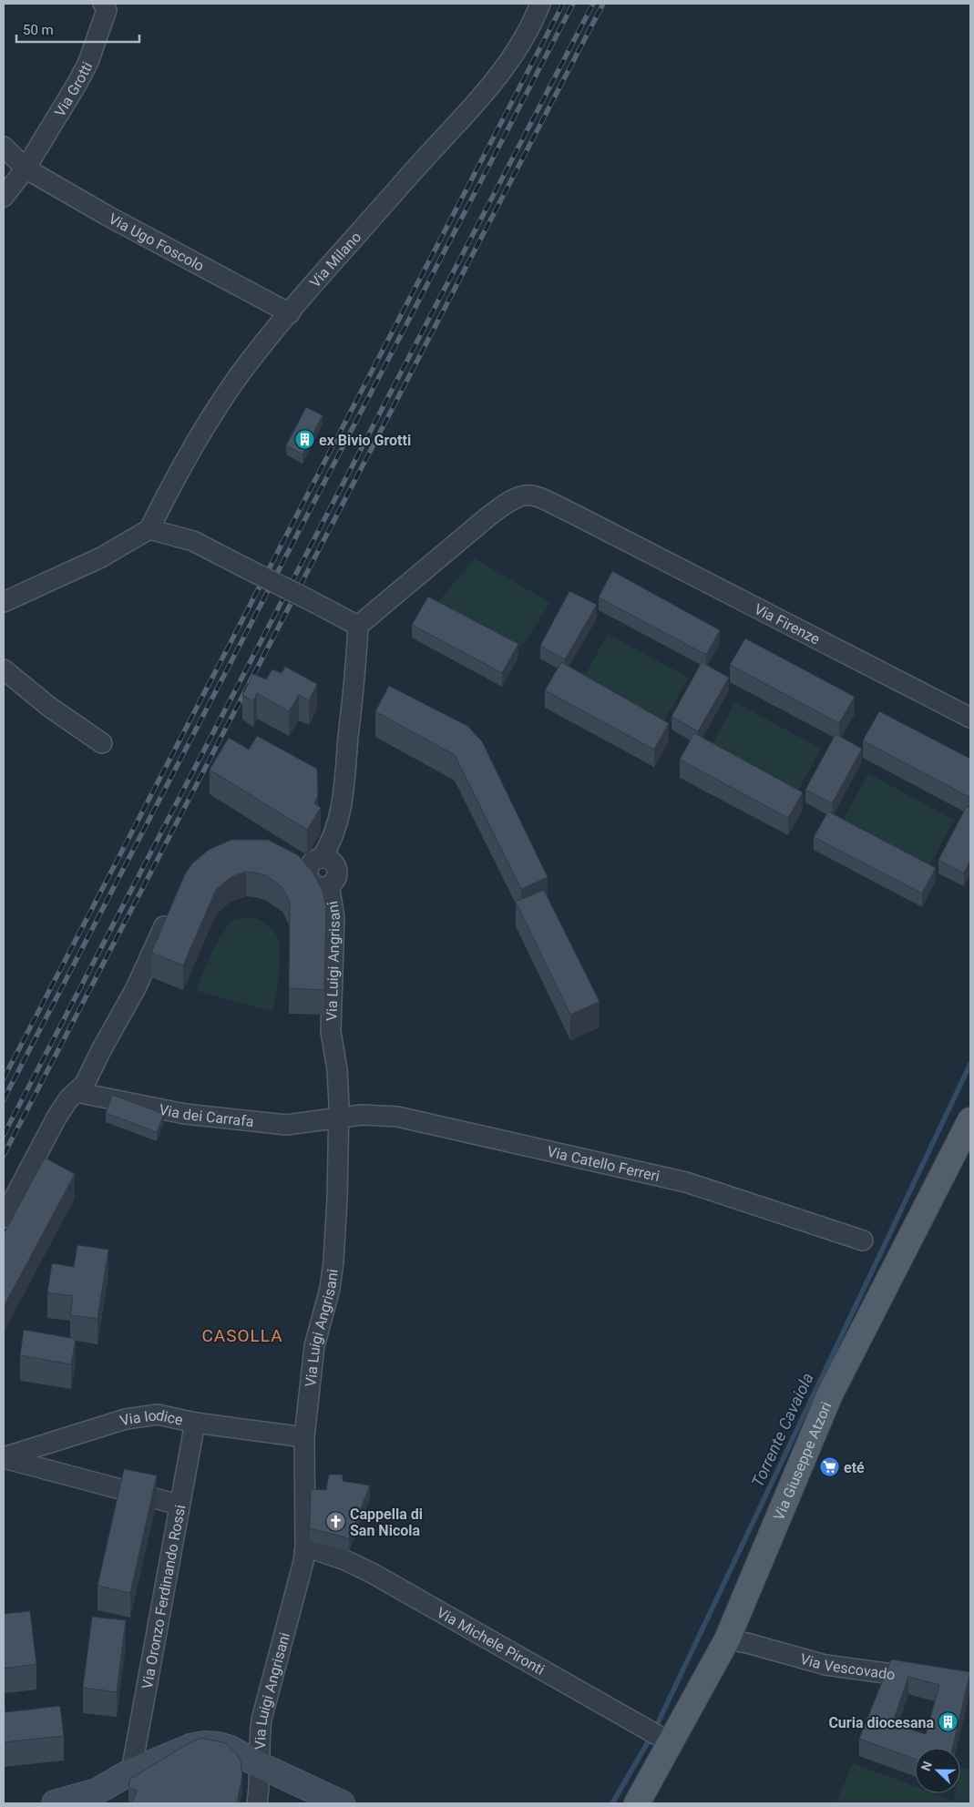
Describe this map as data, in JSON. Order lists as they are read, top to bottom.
{
  "streets": {
    "main road": ["Via Giuseppe Atzori"],
    "street": [
      "Via Grotti",
      "Via Ugo Foscolo",
      "Via Milano",
      "Via Firenze",
      "Via Luigi Angrisani",
      "Via dei Carrafa",
      "Via Catello Ferreri",
      "Via Iodice",
      "Via Oronzo Ferdinando Rossi",
      "Via Michele Pironti",
      "Via Vescovado"
    ]
  },
  "crossings": [
    ["Via Grotti", "Via Ugo Foscolo"],
    ["Via Ugo Foscolo", "Via Milano"],
    ["Via Firenze", "Via Luigi Angrisani"],
    ["Via Luigi Angrisani", "Via dei Carrafa"],
    ["Via Luigi Angrisani", "Via Catello Ferreri"],
    ["Via Luigi Angrisani", "Via Iodice"],
    ["Via Luigi Angrisani", "Via Michele Pironti"],
    ["Via dei Carrafa", "Via Catello Ferreri"],
    ["Via Iodice", "Via Oronzo Ferdinando Rossi"],
    ["Via Giuseppe Atzori", "Via Michele Pironti"],
    ["Via Giuseppe Atzori", "Via Vescovado"]
  ],
  "districts": ["CASOLLA"],
  "water": ["Torrente Cavaiola"],
  "places": {
    "building": ["ex Bivio Grotti", "Curia diocesana"],
    "supermarket": ["eté"],
    "church": ["Cappella di San Nicola"]
  },
  "scale_bar": "50 m",
  "north": "left"
}
